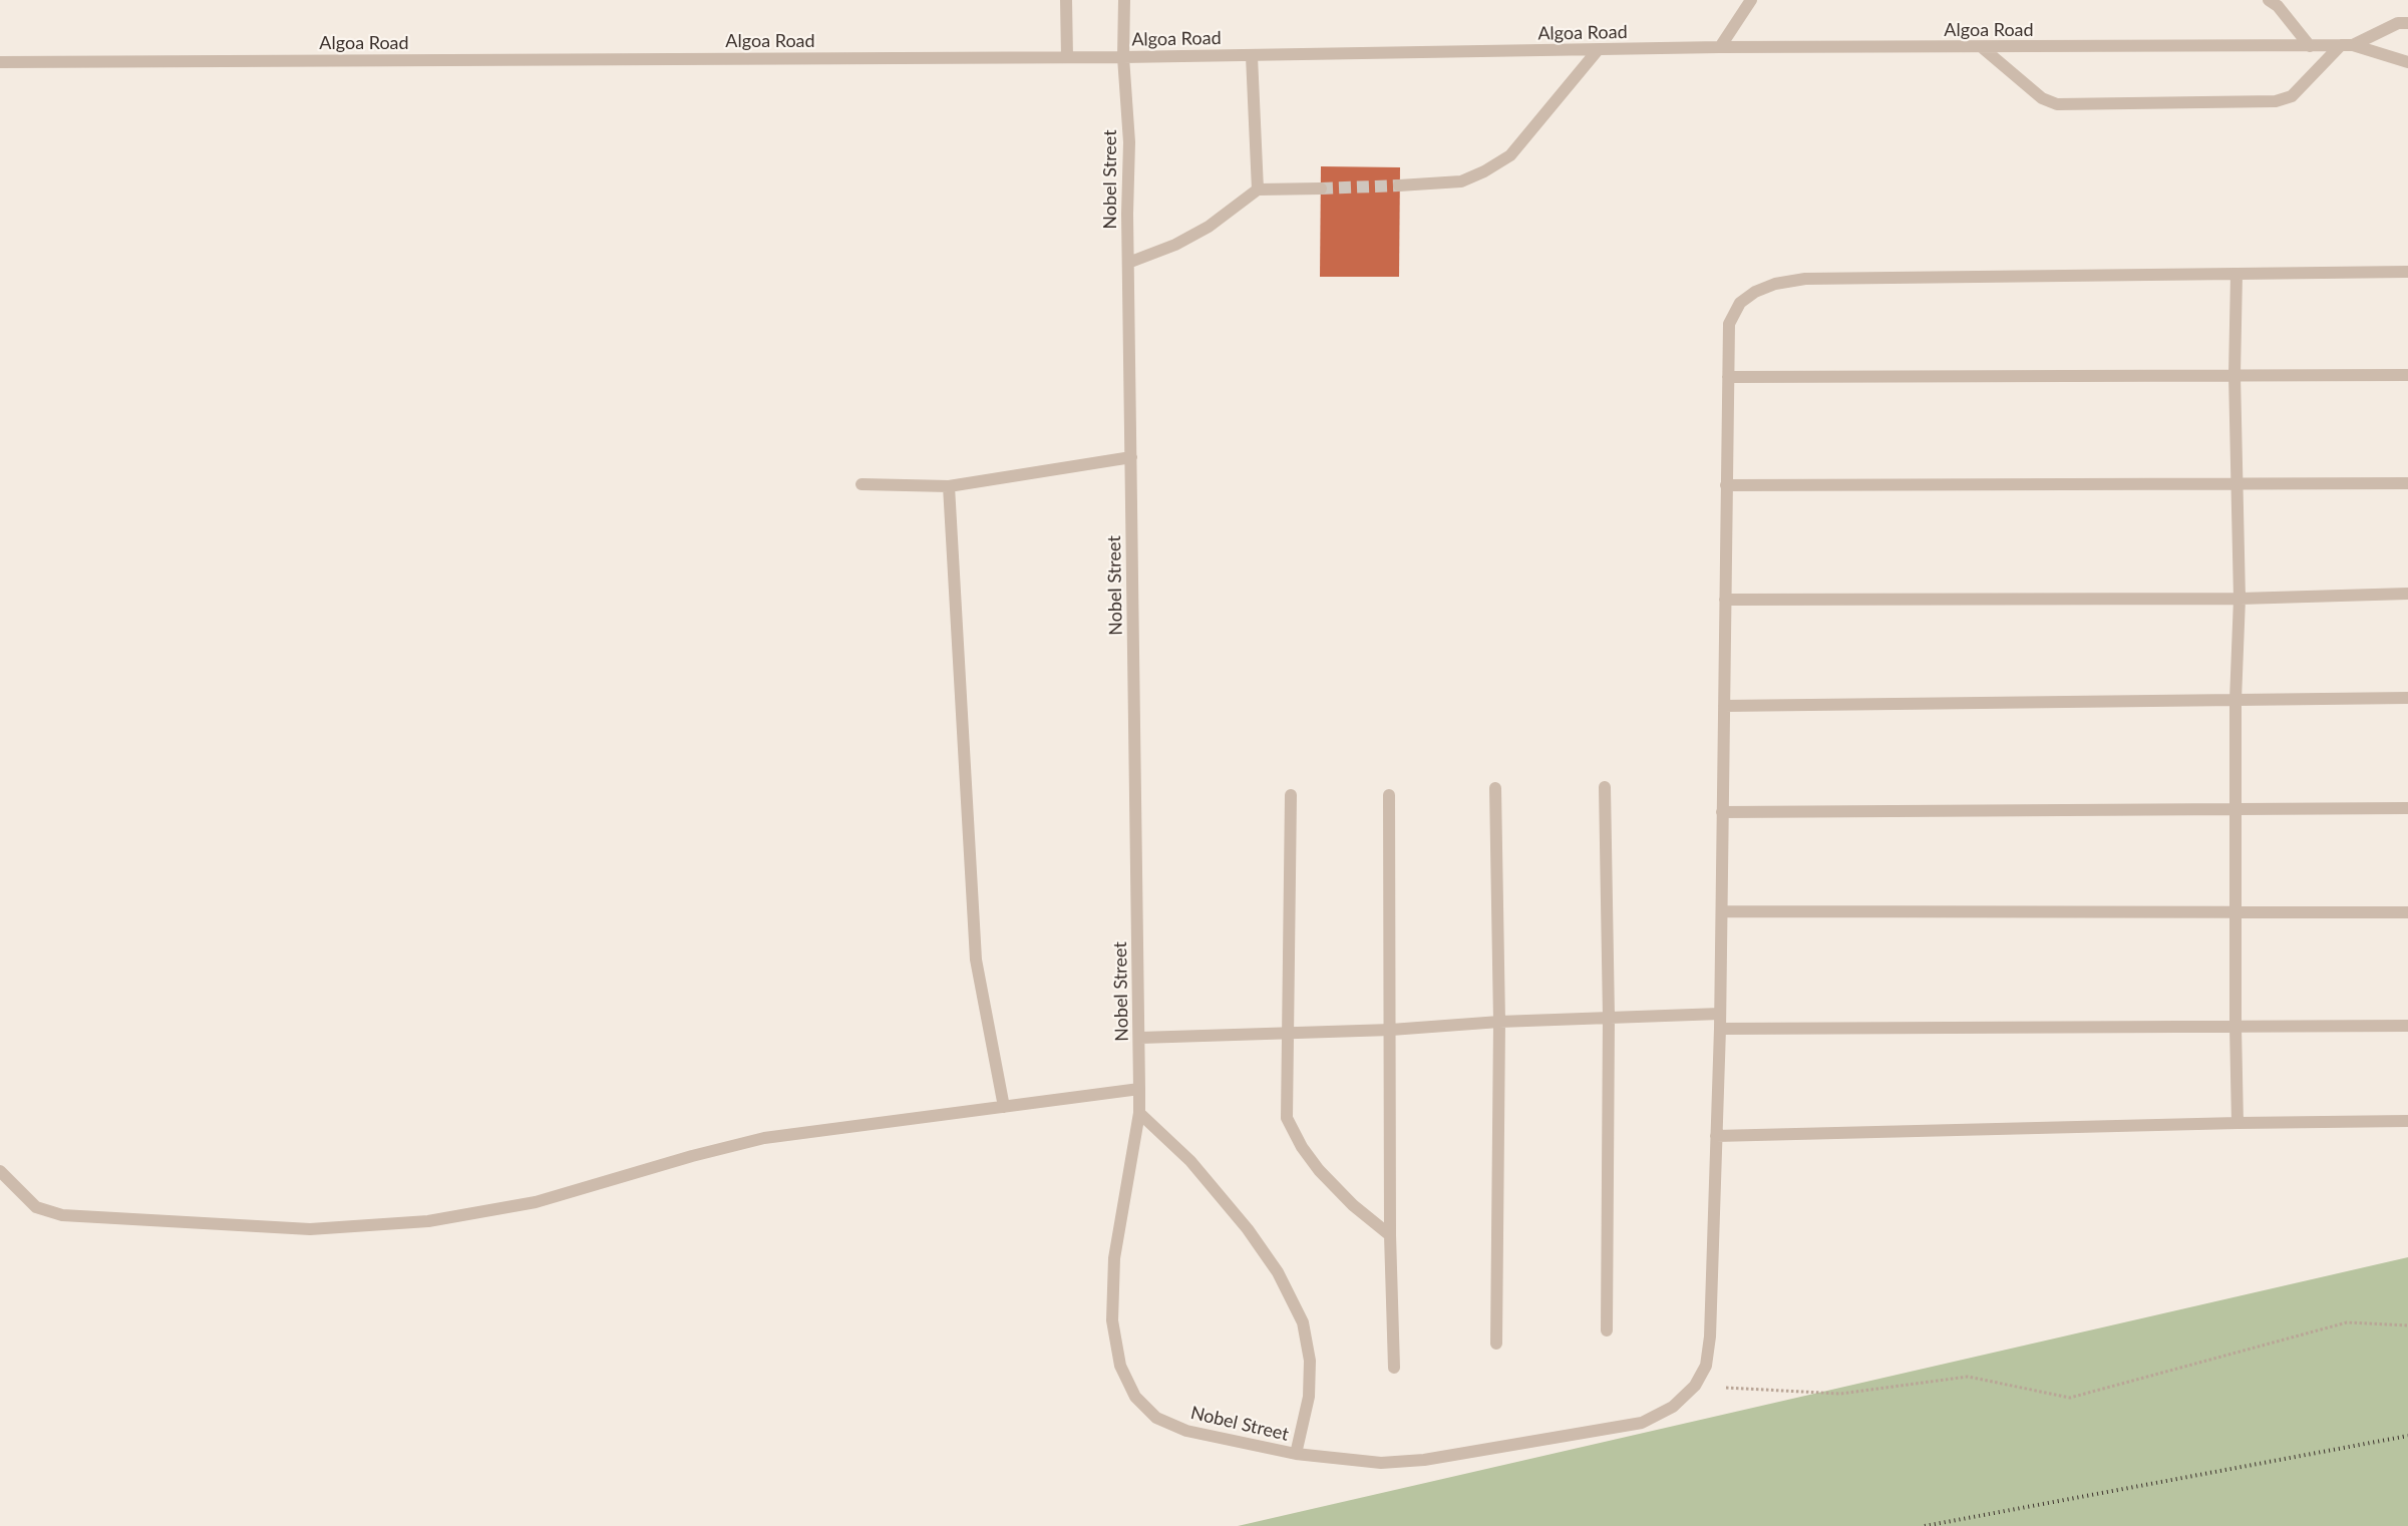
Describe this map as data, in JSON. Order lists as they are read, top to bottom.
{
  "streets": {
    "street": ["Algoa Road", "Nobel Street"]
  },
  "crossings": [
    ["Algoa Road", "Nobel Street"]
  ]
}
